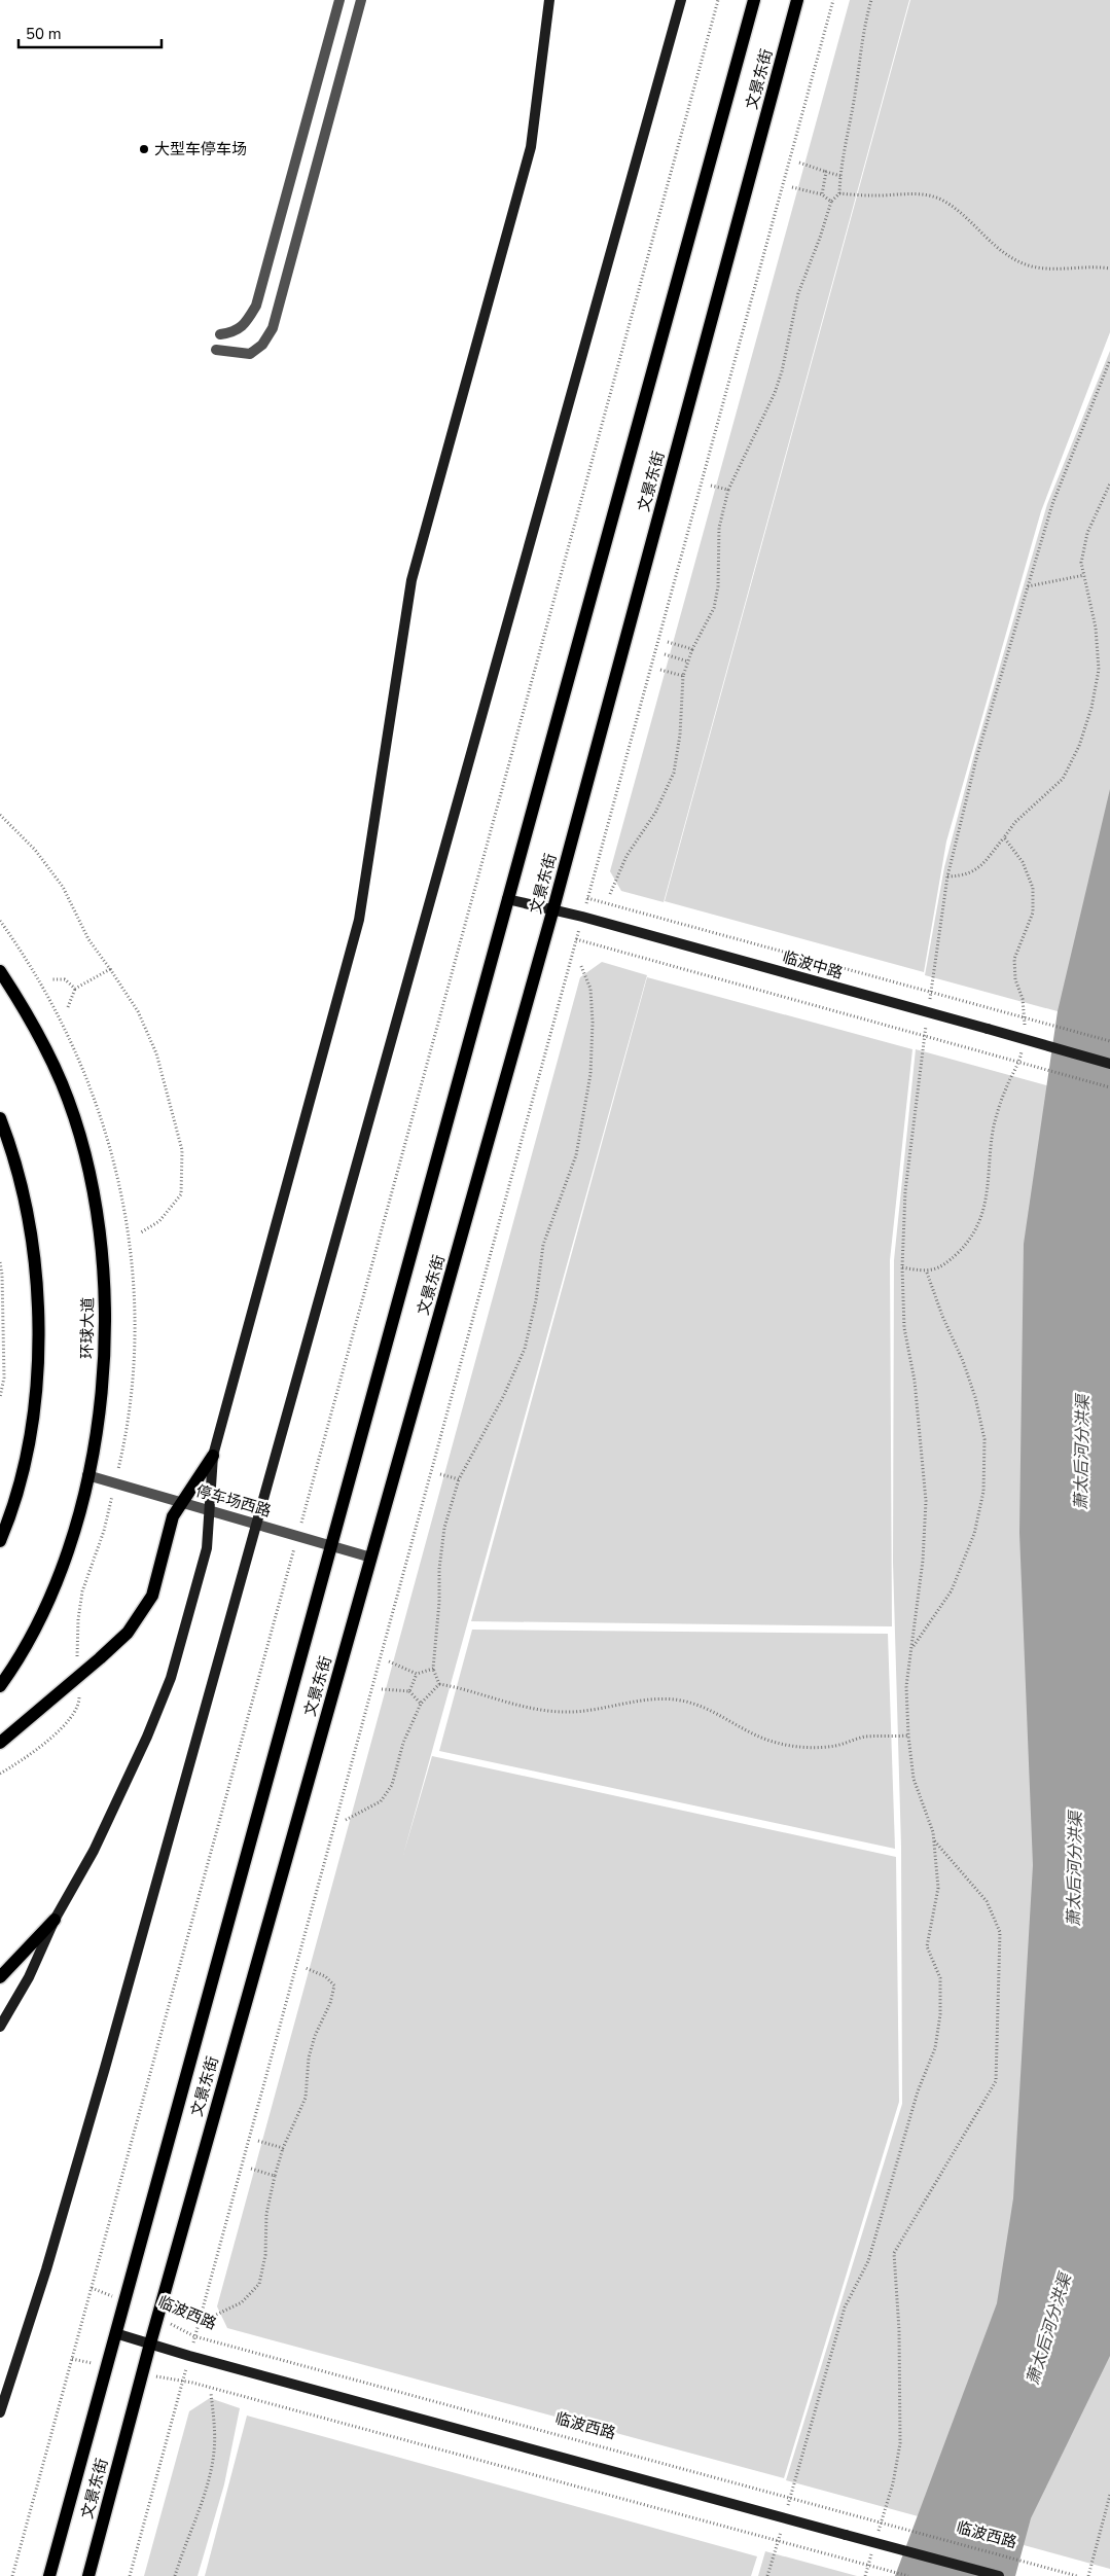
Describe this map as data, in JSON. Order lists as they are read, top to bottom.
{
  "streets": {
    "main road": ["文景东街", "环球大道"],
    "street": ["临波中路", "停车场西路"],
    "path": ["临波西路"]
  },
  "crossings": [
    ["文景东街", "临波中路"],
    ["文景东街", "停车场西路"],
    ["文景东街", "临波西路"],
    ["环球大道", "停车场西路"]
  ],
  "water": ["萧太后河分洪渠"],
  "places": ["大型车停车场"],
  "scale_bar": "50 m"
}
